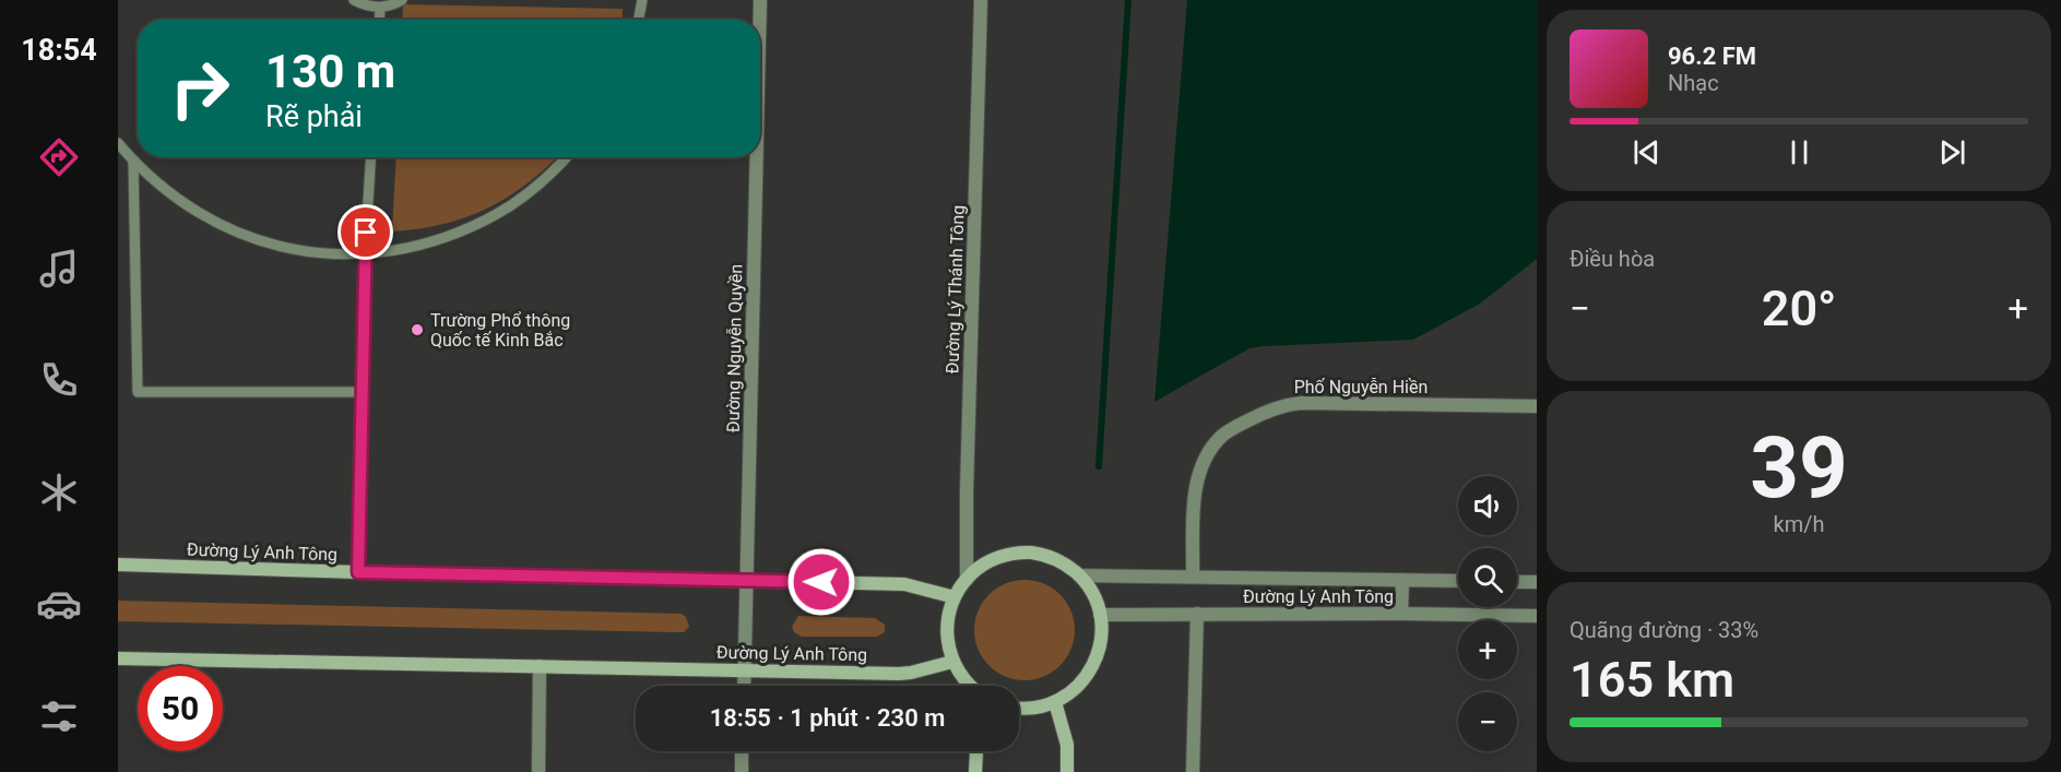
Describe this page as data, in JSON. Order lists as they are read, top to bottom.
{
  "streets": {
    "main road": ["Đường Lý Anh Tông"],
    "street": ["Đường Lý Thánh Tông", "Đường Nguyễn Quyền", "Phố Nguyễn Hiền"]
  },
  "crossings": [
    ["Đường Nguyễn Quyền", "Đường Lý Anh Tông"],
    ["Phố Nguyễn Hiền", "Đường Lý Anh Tông"]
  ],
  "places": ["Trường Phổ thông Quốc tế Kinh Bắc"],
  "page": {
    "tabs": "18:54",
    "turn": ["130 m", "Rẽ phải"],
    "song": ["96.2 FM", "Nhạc"],
    "tile": [
      "Điều hòa",
      ["39", "km/h"],
      ["Quãng đường · 33%", "165 km"]
    ],
    "heat": ["−", "20°", "+"],
    "map_buttons": ["+", "−"],
    "limit": "50",
    "trip": "18:55 · 1 phút · 230 m"
  }
}
